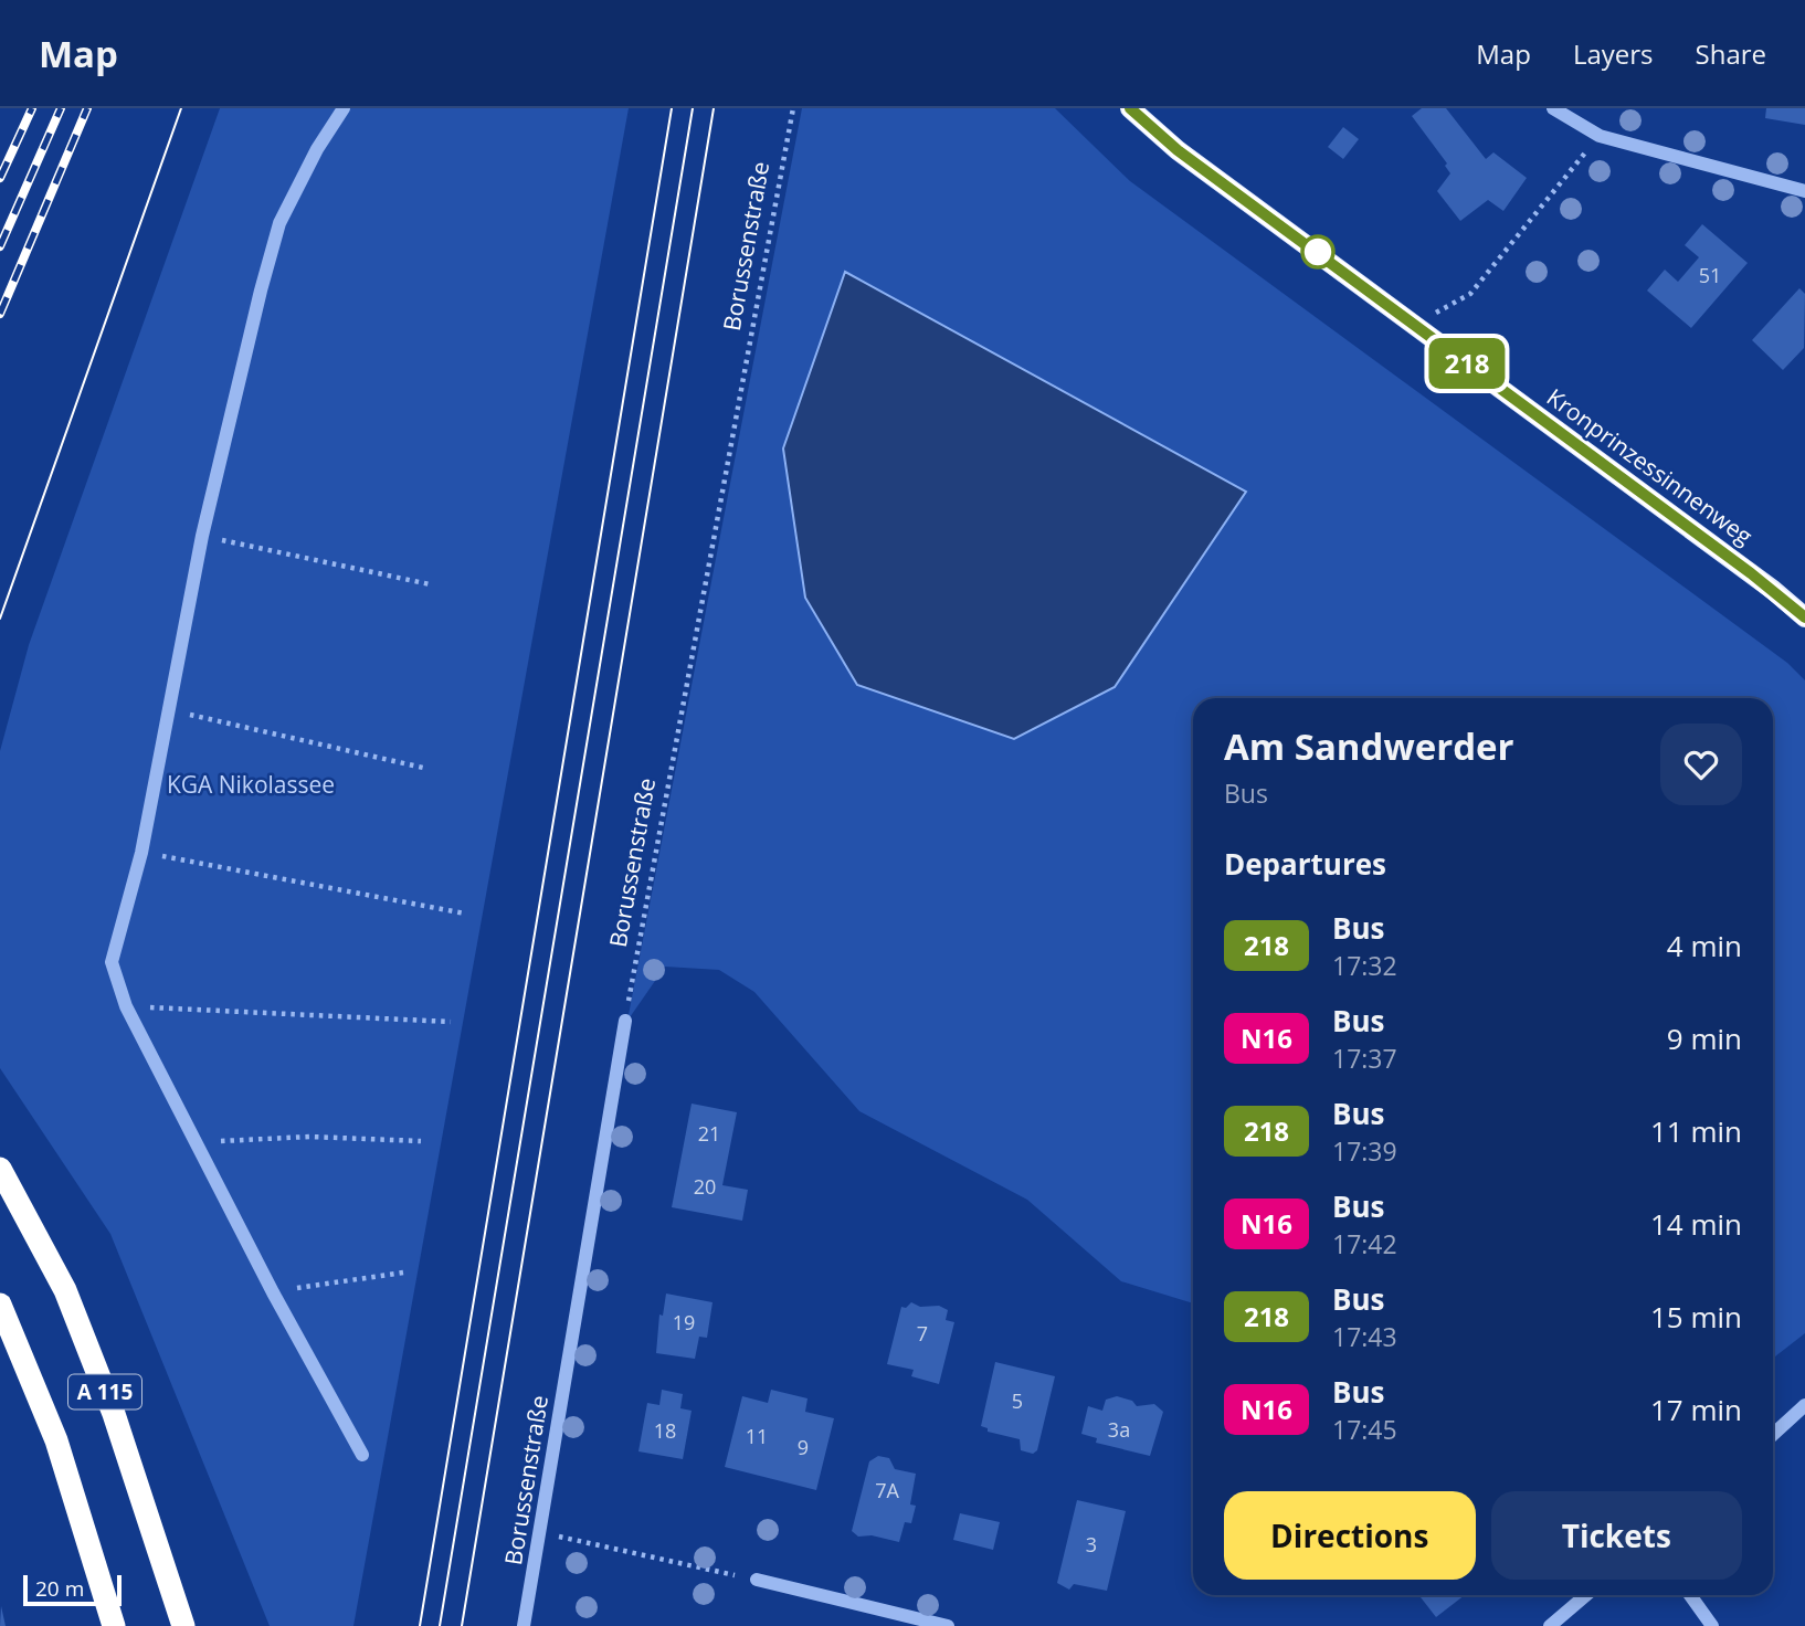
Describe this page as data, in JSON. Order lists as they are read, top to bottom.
{
  "streets": {
    "highway": ["A 115"],
    "main road": ["Kronprinzessinnenweg"],
    "street": ["Borussenstraße"]
  },
  "parks": ["KGA Nikolassee"],
  "lines": ["bus line 218"],
  "house_numbers": [
    "51",
    "21",
    "20",
    "19",
    "7",
    "5",
    "3a",
    "18",
    "11",
    "9",
    "7A",
    "3"
  ],
  "scale_bar": "20 m",
  "page": {
    "header": "Map",
    "nav": ["Map", "Layers", "Share"],
    "on_map": "218",
    "heading": [
      ["Am Sandwerder", "Bus"],
      "Departures"
    ],
    "list": [
      {
        "mark": "218",
        "name": "Bus",
        "note": "17:32",
        "value": "4 min"
      },
      {
        "mark": "N16",
        "name": "Bus",
        "note": "17:37",
        "value": "9 min"
      },
      {
        "mark": "218",
        "name": "Bus",
        "note": "17:39",
        "value": "11 min"
      },
      {
        "mark": "N16",
        "name": "Bus",
        "note": "17:42",
        "value": "14 min"
      },
      {
        "mark": "218",
        "name": "Bus",
        "note": "17:43",
        "value": "15 min"
      },
      {
        "mark": "N16",
        "name": "Bus",
        "note": "17:45",
        "value": "17 min"
      }
    ],
    "buttons": ["Directions", "Tickets"],
    "scale": "20 m"
  }
}
